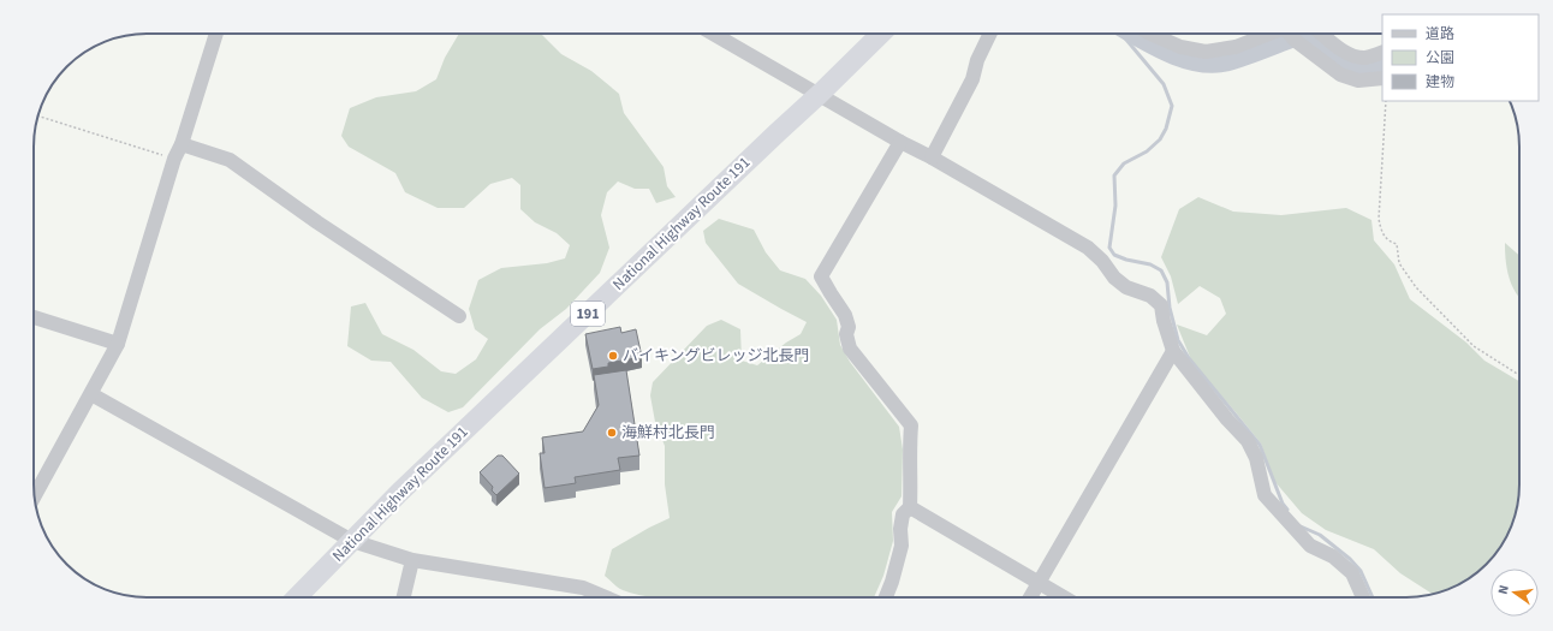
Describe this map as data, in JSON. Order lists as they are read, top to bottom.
{
  "streets": {
    "highway": ["National Highway Route 191", "191"]
  },
  "places": ["バイキングビレッジ北長門", "海鮮村北長門"],
  "legend": ["道路", "公園", "建物"],
  "north": "left"
}
